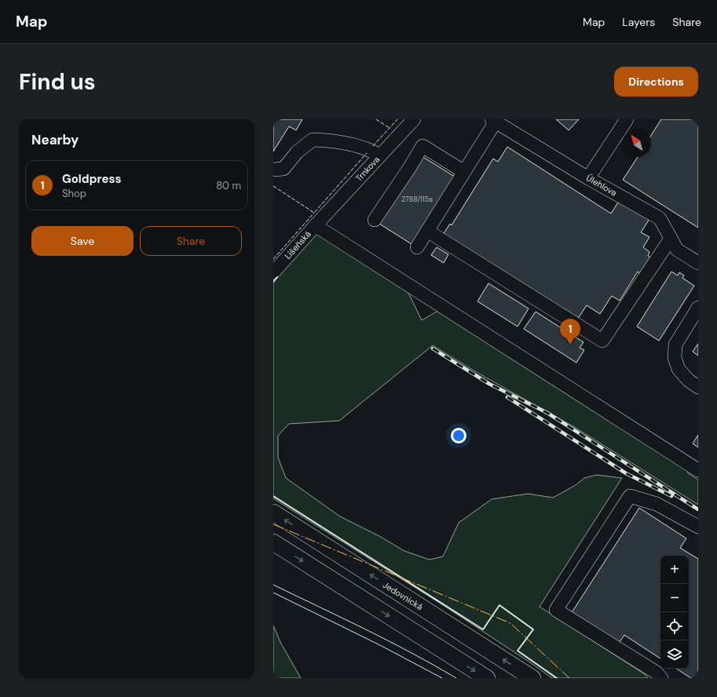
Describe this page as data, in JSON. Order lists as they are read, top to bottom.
{
  "streets": {
    "main road": ["Jedovnická"],
    "street": ["Trnkova", "Úlehlova", "Líšeňská"]
  },
  "crossings": [
    ["Trnkova", "Líšeňská"]
  ],
  "house_numbers": ["2788/115a"],
  "north": "top left",
  "page": {
    "header": "Map",
    "nav": ["Map", "Layers", "Share"],
    "buttons": [
      "Directions",
      ["Save", "Share"]
    ],
    "title": "Find us",
    "heading": "Nearby",
    "list": [
      {
        "mark": "1",
        "name": "Goldpress",
        "note": "Shop",
        "value": "80 m"
      }
    ],
    "pins": "1",
    "map_buttons": ["+", "−"]
  }
}
